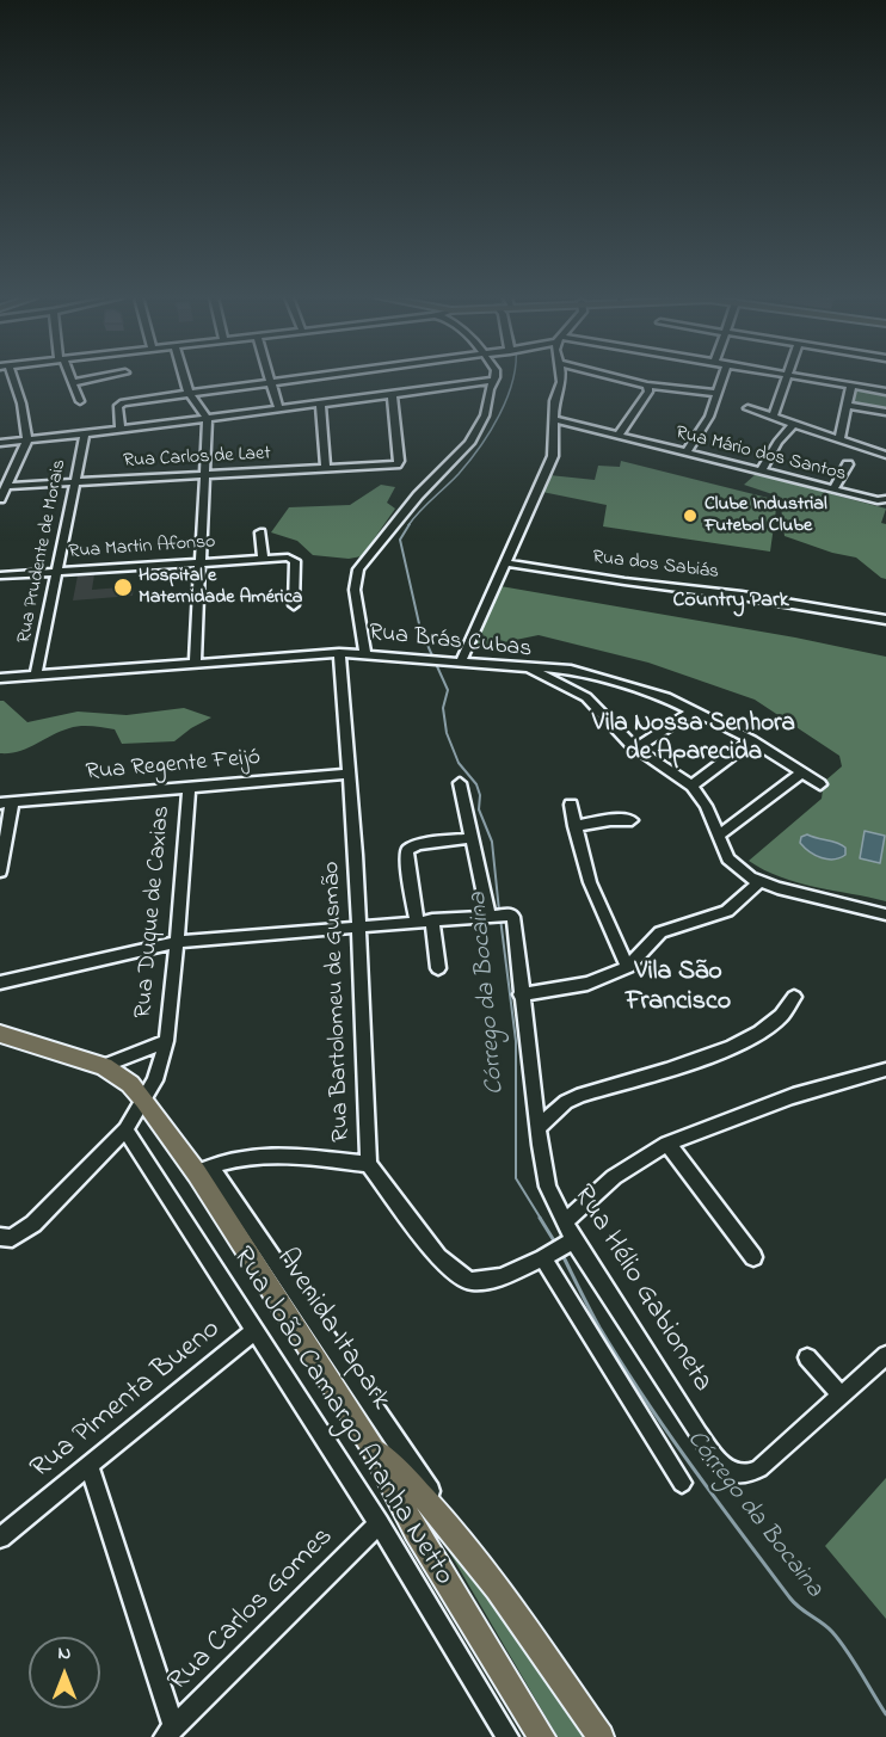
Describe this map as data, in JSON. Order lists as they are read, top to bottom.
{
  "streets": {
    "main road": ["Avenida Itapark"],
    "street": [
      "Rua Mário dos Santos",
      "Rua Carlos de Laet",
      "Rua Martin Afonso",
      "Rua Prudente de Morais",
      "Rua dos Sabiás",
      "Rua Brás Cubas",
      "Rua Regente Feijó",
      "Rua Duque de Caxias",
      "Rua Bartolomeu de Gusmão",
      "Rua Hélio Gabioneta",
      "Rua Pimenta Bueno",
      "Rua João Camargo Aranha Netto",
      "Rua Carlos Gomes"
    ]
  },
  "crossings": [
    ["Rua Carlos de Laet", "Rua Prudente de Morais"],
    ["Rua Martin Afonso", "Rua Prudente de Morais"],
    ["Rua Prudente de Morais", "Rua Brás Cubas"],
    ["Rua Brás Cubas", "Rua Bartolomeu de Gusmão"],
    ["Rua Regente Feijó", "Rua Duque de Caxias"],
    ["Rua Regente Feijó", "Rua Bartolomeu de Gusmão"],
    ["Rua Duque de Caxias", "Avenida Itapark"],
    ["Rua Duque de Caxias", "Rua João Camargo Aranha Netto"],
    ["Rua Bartolomeu de Gusmão", "Rua Hélio Gabioneta"],
    ["Rua Pimenta Bueno", "Rua João Camargo Aranha Netto"],
    ["Rua João Camargo Aranha Netto", "Rua Carlos Gomes"]
  ],
  "districts": ["Country Park", "Vila Nossa Senhora de Aparecida", "Vila São Francisco"],
  "water": ["Córrego da Bocaina"],
  "places": ["Clube Industrial Futebol Clube", "Hospital e Maternidade América"],
  "north": "top"
}
